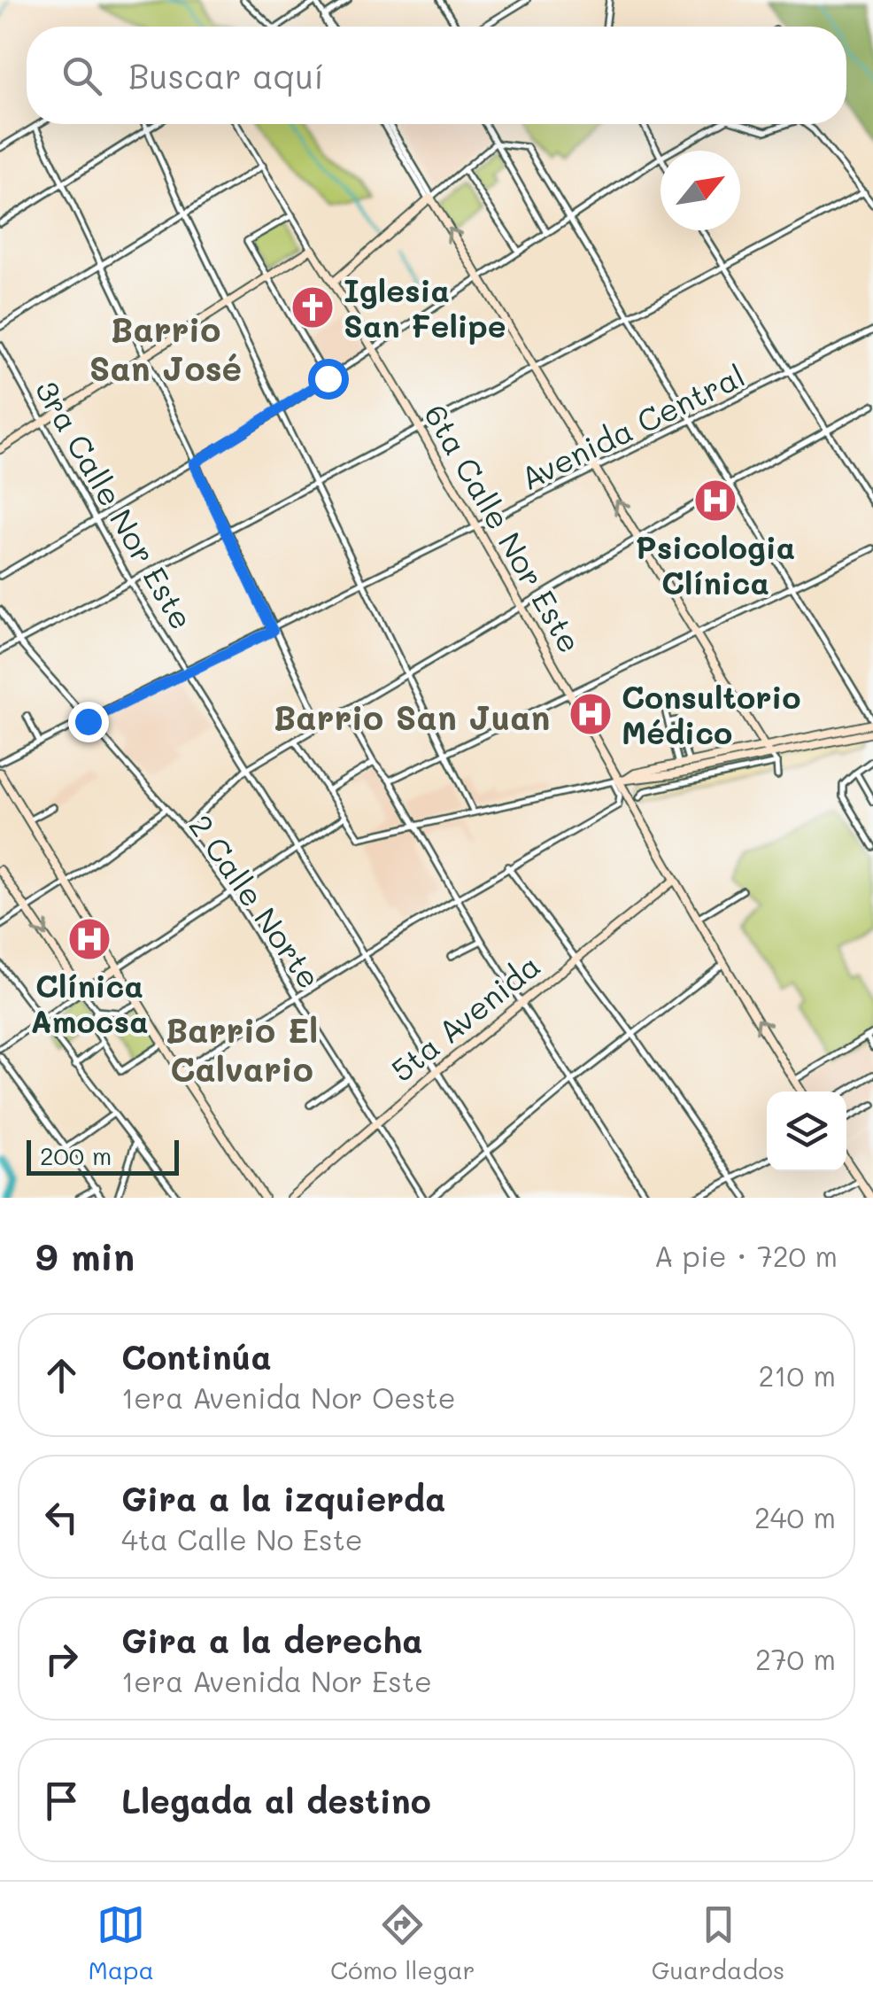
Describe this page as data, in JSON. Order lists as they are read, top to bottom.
{
  "streets": {
    "street": [
      "Avenida Central",
      "3ra Calle Nor Este",
      "6ta Calle Nor Este",
      "2 Calle Norte",
      "5ta Avenida"
    ]
  },
  "crossings": [
    ["Avenida Central", "3ra Calle Nor Este"],
    ["Avenida Central", "6ta Calle Nor Este"],
    ["Avenida Central", "2 Calle Norte"],
    ["3ra Calle Nor Este", "5ta Avenida"],
    ["6ta Calle Nor Este", "5ta Avenida"],
    ["2 Calle Norte", "5ta Avenida"]
  ],
  "districts": ["Barrio San José", "Barrio San Juan", "Barrio El Calvario"],
  "places": {
    "church": ["Iglesia San Felipe"],
    "hospital": ["Psicologia Clínica", "Consultorio Médico", "Clínica Amocsa"]
  },
  "scale_bar": "200 m",
  "north": "top right",
  "page": {
    "search": "Buscar aquí",
    "scale": "200 m",
    "heading": ["9 min", "A pie · 720 m"],
    "list": [
      ["Continúa", "1era Avenida Nor Oeste", "210 m"],
      ["Gira a la izquierda", "4ta Calle No Este", "240 m"],
      ["Gira a la derecha", "1era Avenida Nor Este", "270 m"],
      "Llegada al destino"
    ],
    "nav": ["Mapa", "Cómo llegar", "Guardados"]
  }
}
